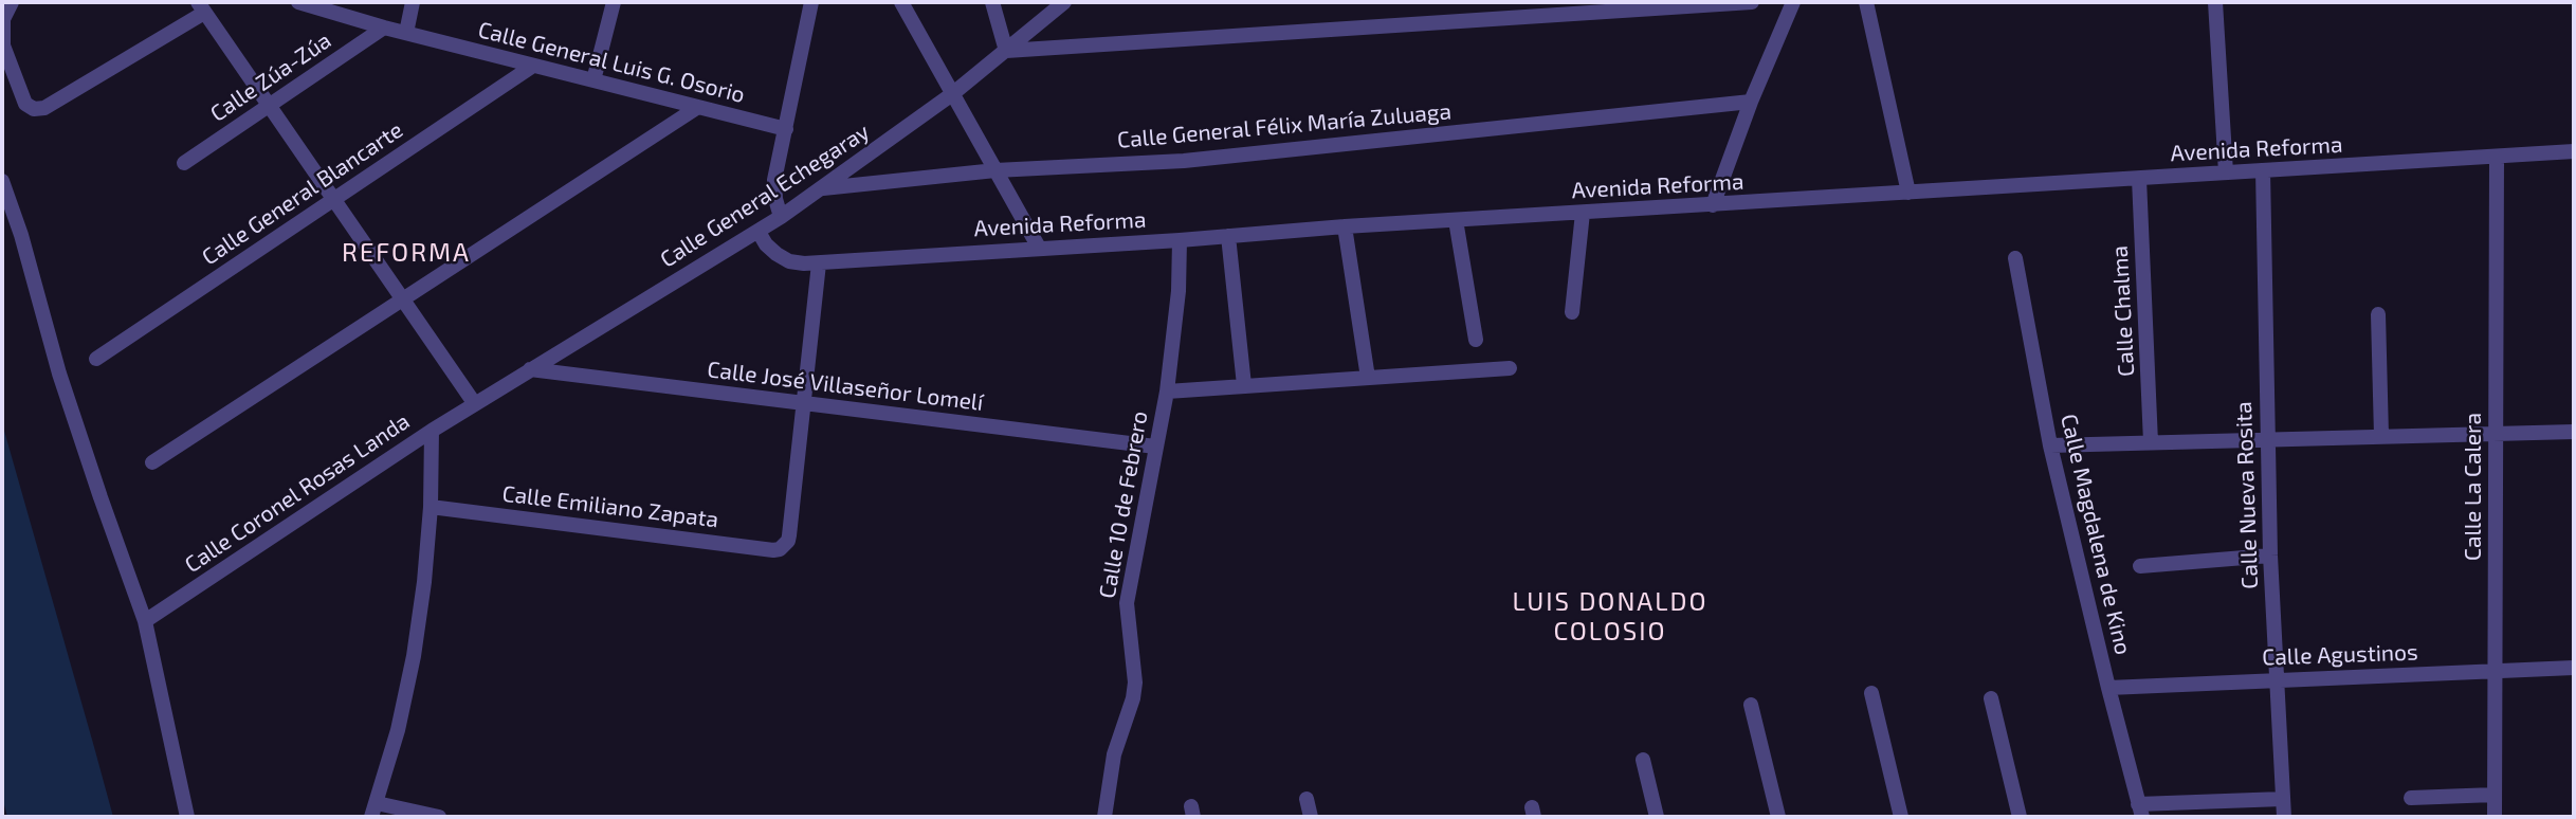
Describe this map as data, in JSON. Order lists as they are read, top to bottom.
{
  "streets": {
    "street": [
      "Calle General Luis G. Osorio",
      "Calle Zúa-Zúa",
      "Calle General Félix María Zuluaga",
      "Avenida Reforma",
      "Calle General Blancarte",
      "Calle General Echegaray",
      "Calle Chalma",
      "Calle José Villaseñor Lomelí",
      "Calle La Calera",
      "Calle Coronel Rosas Landa",
      "Calle Nueva Rosita",
      "Calle 10 de Febrero",
      "Calle Emiliano Zapata",
      "Calle Magdalena de Kino",
      "Calle Agustinos"
    ]
  },
  "crossings": [
    ["Calle General Luis G. Osorio", "Calle Zúa-Zúa"],
    ["Calle General Luis G. Osorio", "Calle General Blancarte"],
    ["Calle General Félix María Zuluaga", "Calle General Echegaray"],
    ["Avenida Reforma", "Calle General Echegaray"],
    ["Avenida Reforma", "Calle Chalma"],
    ["Avenida Reforma", "Calle La Calera"],
    ["Avenida Reforma", "Calle Nueva Rosita"],
    ["Avenida Reforma", "Calle 10 de Febrero"],
    ["Calle General Echegaray", "Calle José Villaseñor Lomelí"],
    ["Calle General Echegaray", "Calle Coronel Rosas Landa"],
    ["Calle José Villaseñor Lomelí", "Calle 10 de Febrero"],
    ["Calle José Villaseñor Lomelí", "Calle Emiliano Zapata"],
    ["Calle La Calera", "Calle Agustinos"],
    ["Calle Nueva Rosita", "Calle Agustinos"],
    ["Calle Magdalena de Kino", "Calle Agustinos"]
  ],
  "districts": ["REFORMA", "LUIS DONALDO COLOSIO"]
}
